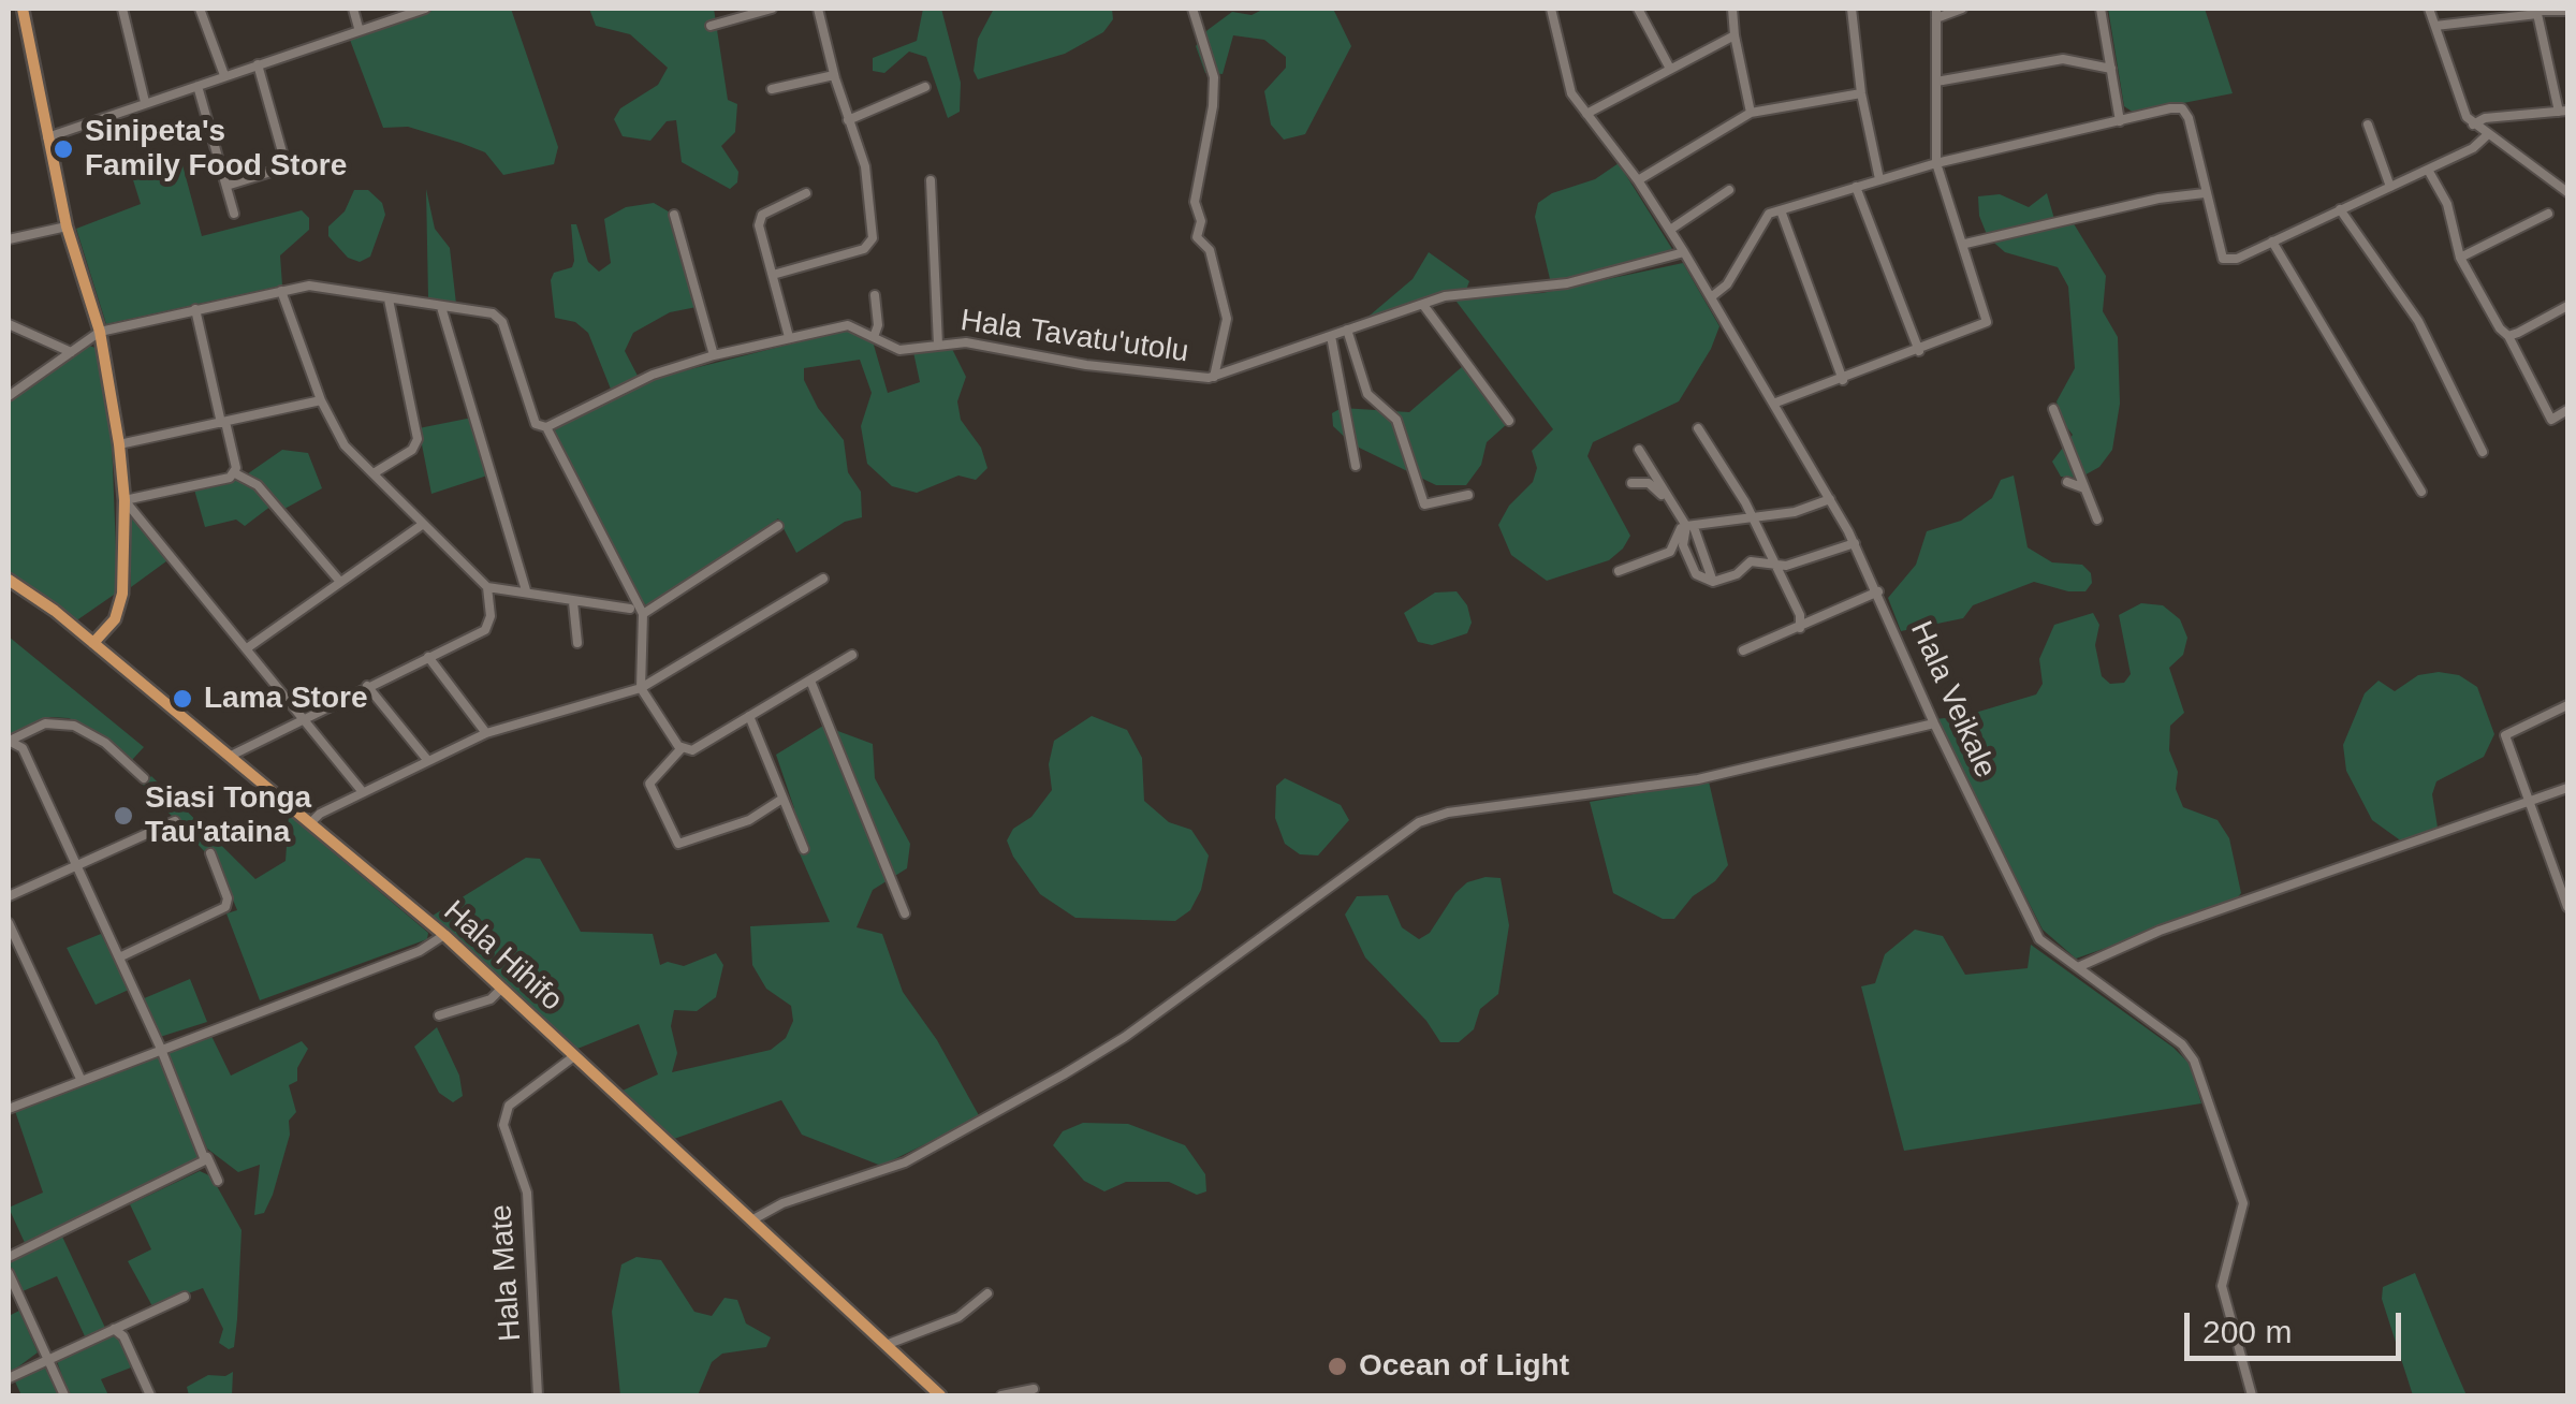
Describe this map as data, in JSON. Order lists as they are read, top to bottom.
{
  "streets": {
    "main road": ["Hala Hihifo"],
    "street": ["Hala Tavatu'utolu", "Hala Veikale", "Hala Mate"]
  },
  "crossings": [
    ["Hala Tavatu'utolu", "Hala Veikale"],
    ["Hala Hihifo", "Hala Mate"]
  ],
  "places": [
    "Sinipeta's Family Food Store",
    "Lama Store",
    "Siasi Tonga Tau'ataina",
    "Ocean of Light"
  ],
  "scale_bar": "200 m"
}
